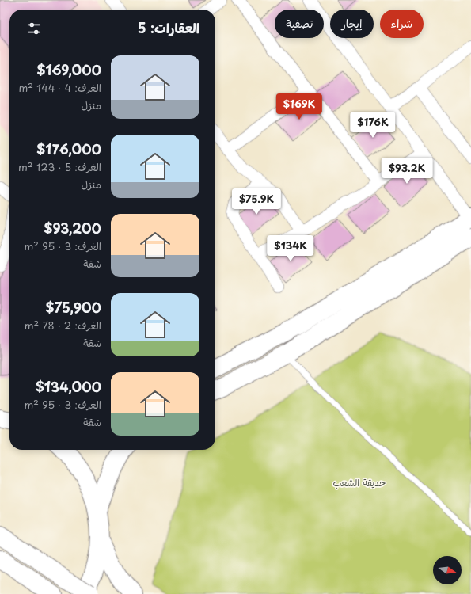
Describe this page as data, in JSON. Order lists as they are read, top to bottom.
{
  "parks": ["حديقة الشعب"],
  "north": "right",
  "page": {
    "chip": ["شراء", "إيجار", "تصفية"],
    "heading": "العقارات: 5",
    "list": [
      {
        "name": "$169,000",
        "note": "الغرف: 4 · 144 m² · منزل"
      },
      {
        "name": "$176,000",
        "note": "الغرف: 5 · 123 m² · منزل"
      },
      {
        "name": "$93,200",
        "note": "الغرف: 3 · 95 m² · شقة"
      },
      {
        "name": "$75,900",
        "note": "الغرف: 2 · 78 m² · شقة"
      },
      {
        "name": "$134,000",
        "note": "الغرف: 3 · 95 m² · شقة"
      }
    ],
    "price": [
      "$169K",
      "$176K",
      "$93.2K",
      "$75.9K",
      "$134K"
    ]
  }
}
